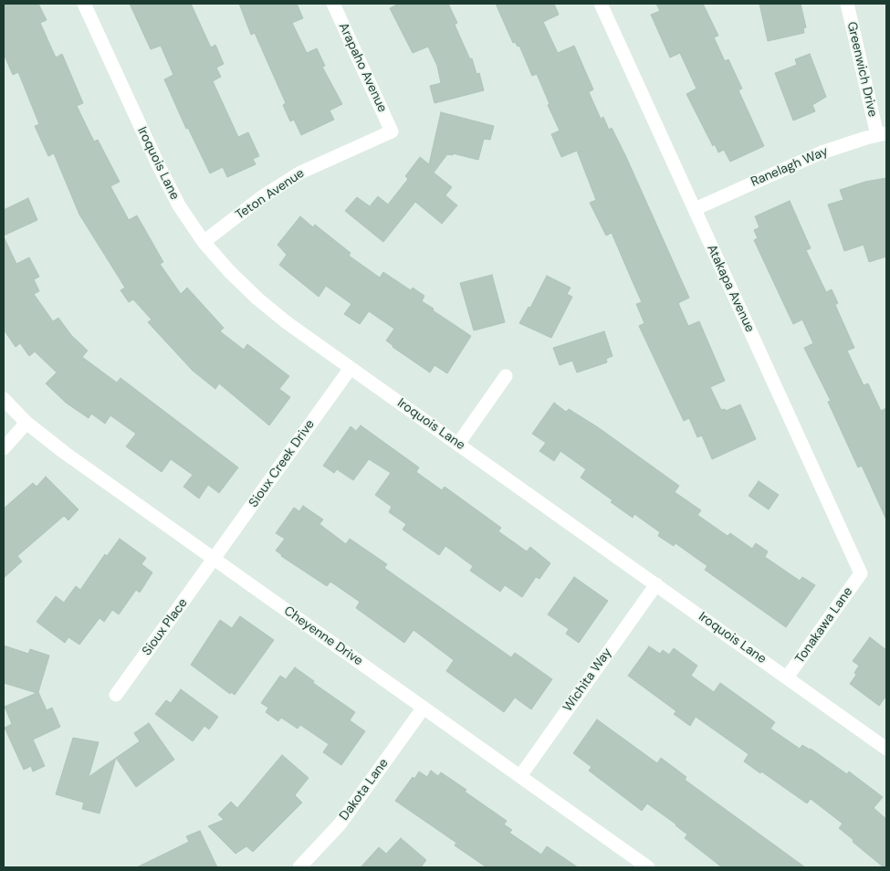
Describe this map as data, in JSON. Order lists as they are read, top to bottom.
{
  "streets": {
    "street": [
      "Arapaho Avenue",
      "Greenwich Drive",
      "Iroquois Lane",
      "Ranelagh Way",
      "Teton Avenue",
      "Atakapa Avenue",
      "Sioux Creek Drive",
      "Tonakawa Lane",
      "Sioux Place",
      "Cheyenne Drive",
      "Wichita Way",
      "Dakota Lane"
    ]
  },
  "crossings": [
    ["Arapaho Avenue", "Teton Avenue"],
    ["Greenwich Drive", "Ranelagh Way"],
    ["Iroquois Lane", "Teton Avenue"],
    ["Iroquois Lane", "Sioux Creek Drive"],
    ["Iroquois Lane", "Tonakawa Lane"],
    ["Iroquois Lane", "Wichita Way"],
    ["Ranelagh Way", "Atakapa Avenue"],
    ["Atakapa Avenue", "Tonakawa Lane"],
    ["Sioux Creek Drive", "Sioux Place"],
    ["Sioux Creek Drive", "Cheyenne Drive"],
    ["Sioux Place", "Cheyenne Drive"],
    ["Cheyenne Drive", "Wichita Way"],
    ["Cheyenne Drive", "Dakota Lane"]
  ]
}
